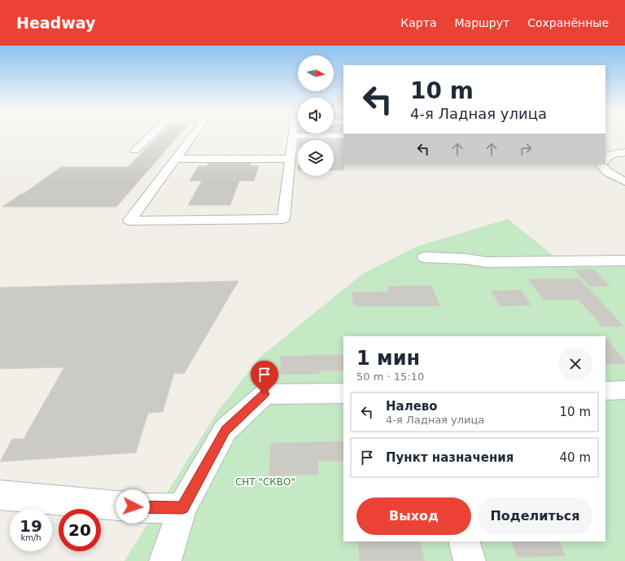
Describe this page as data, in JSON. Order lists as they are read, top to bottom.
{
  "parks": ["СНТ \"СКВО\""],
  "north": "right",
  "page": {
    "header": "Headway",
    "nav": ["Карта", "Маршрут", "Сохранённые"],
    "turn": ["10 m", "4-я Ладная улица"],
    "heading": ["1 мин", "50 m · 15:10"],
    "list": [
      {
        "name": "Налево",
        "note": "4-я Ладная улица",
        "value": "10 m"
      },
      {
        "name": "Пункт назначения",
        "value": "40 m"
      }
    ],
    "buttons": ["Выход", "Поделиться"],
    "speed": "19 km/h",
    "limit": "20"
  }
}
